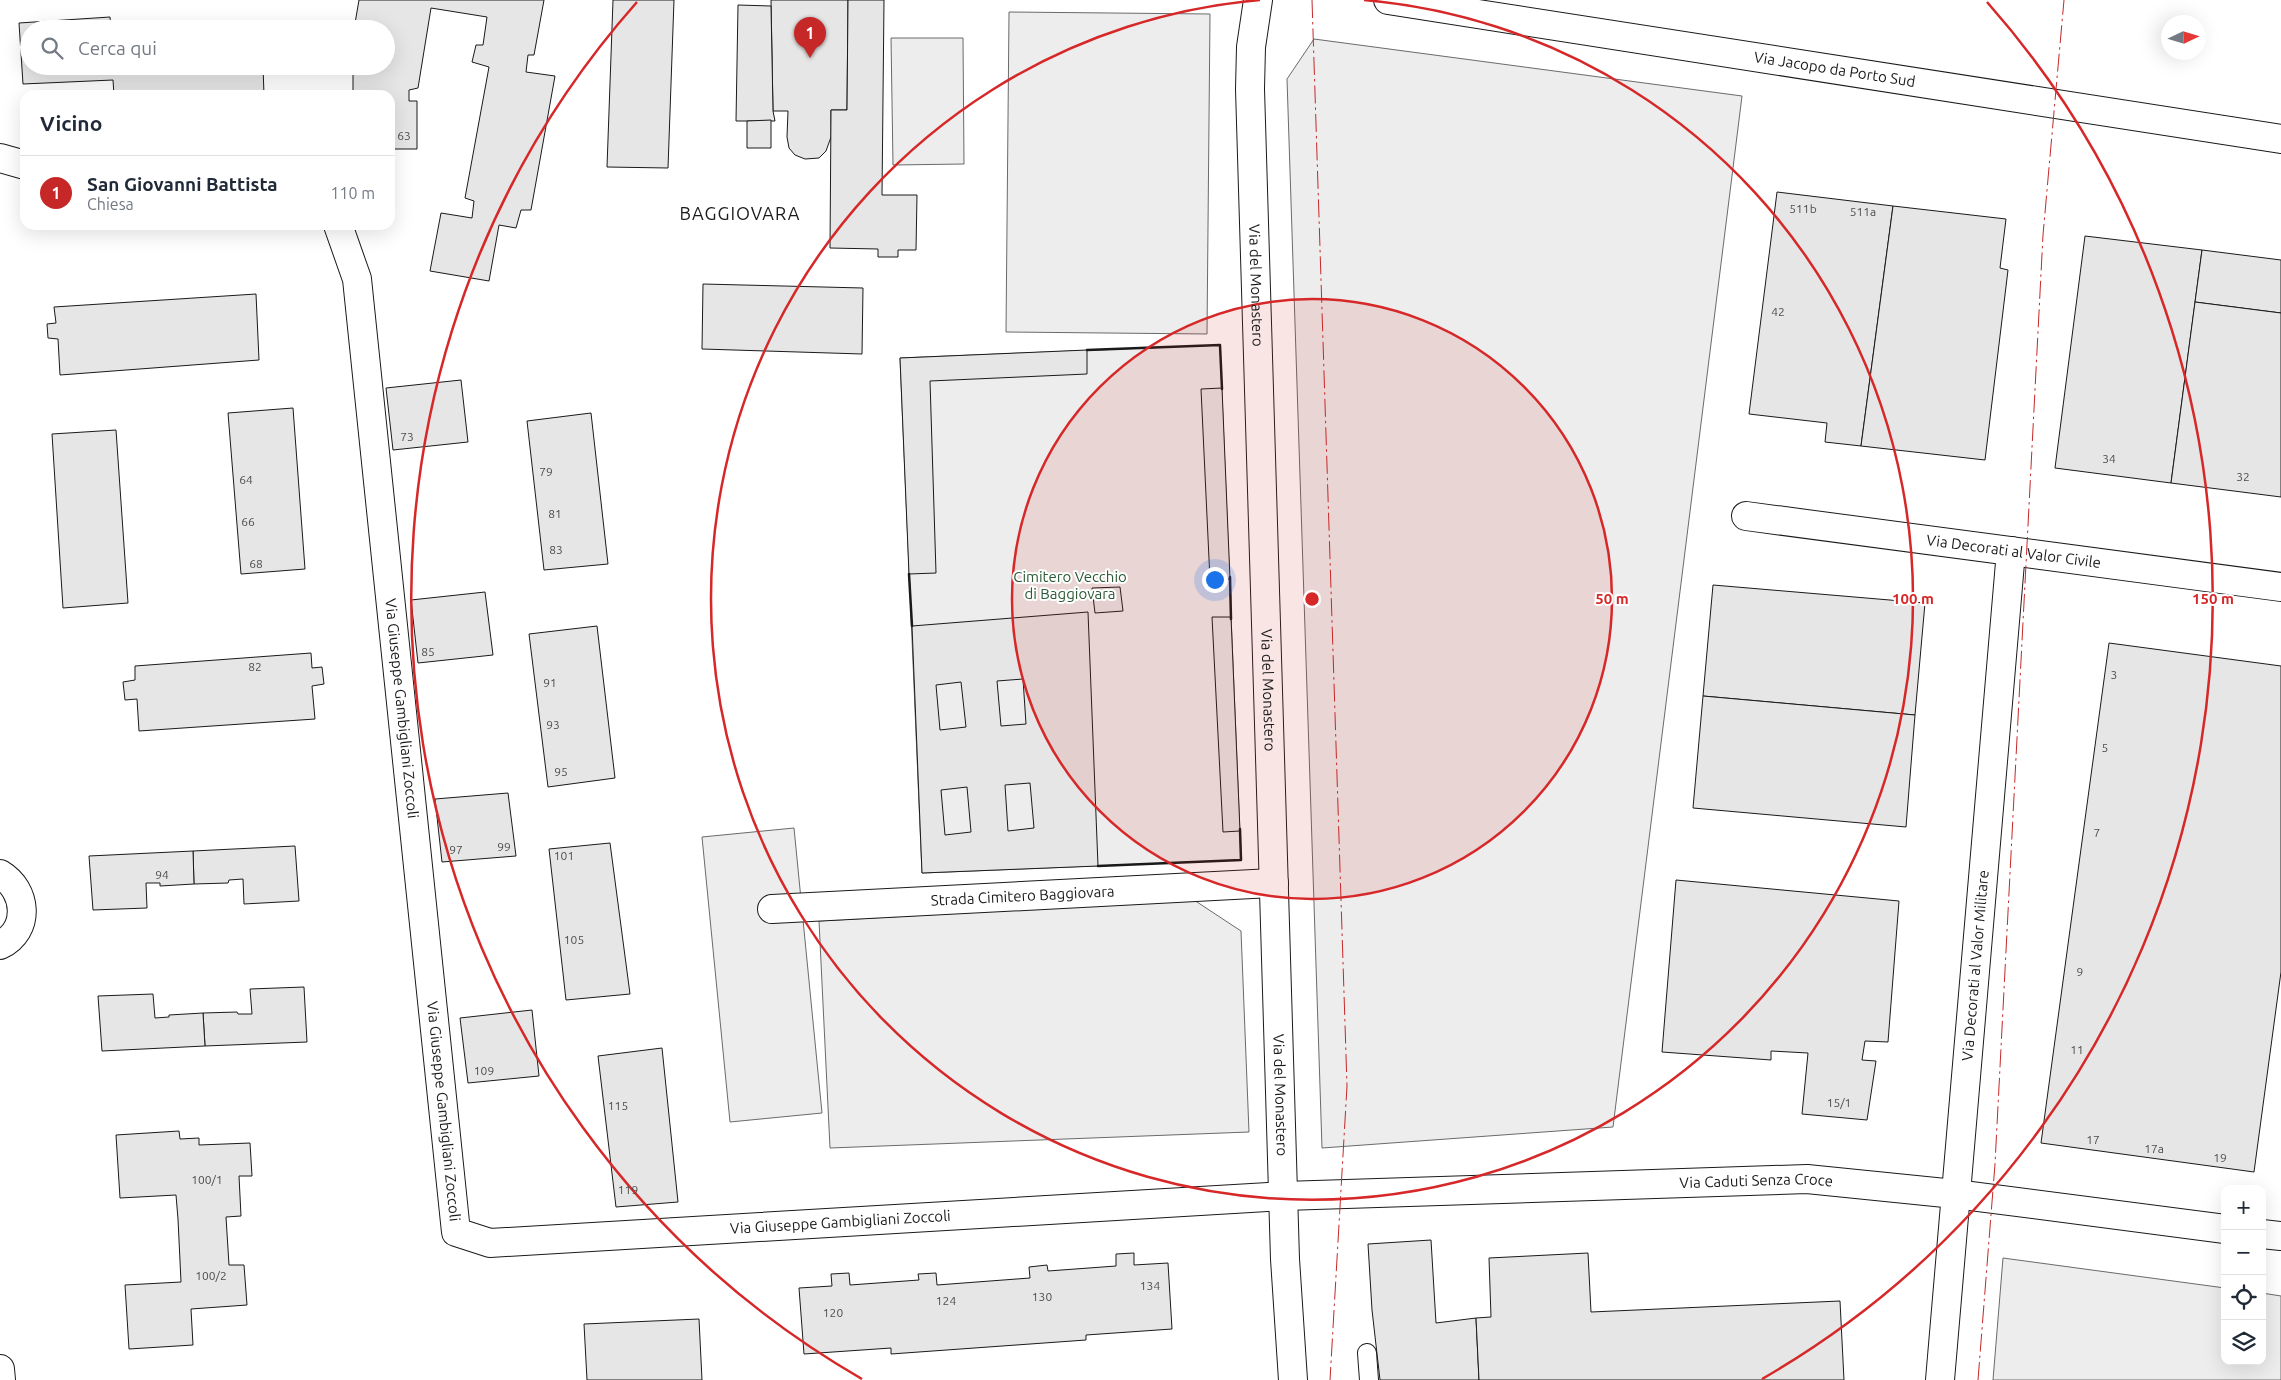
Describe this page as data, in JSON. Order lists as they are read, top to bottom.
{
  "streets": {
    "street": [
      "Via Jacopo da Porto Sud",
      "Via del Monastero",
      "Via Decorati al Valor Civile",
      "Via Giuseppe Gambigliani Zoccoli",
      "Strada Cimitero Baggiovara",
      "Via Decorati al Valor Militare",
      "Via Caduti Senza Croce"
    ]
  },
  "crossings": [
    ["Via del Monastero", "Via Giuseppe Gambigliani Zoccoli"],
    ["Via del Monastero", "Strada Cimitero Baggiovara"],
    ["Via del Monastero", "Via Caduti Senza Croce"],
    ["Via Decorati al Valor Civile", "Via Decorati al Valor Militare"],
    ["Via Giuseppe Gambigliani Zoccoli", "Via Caduti Senza Croce"],
    ["Via Decorati al Valor Militare", "Via Caduti Senza Croce"]
  ],
  "districts": ["BAGGIOVARA"],
  "parks": ["Cimitero Vecchio di Baggiovara"],
  "house_numbers": [
    "63",
    "511b",
    "511a",
    "42",
    "73",
    "34",
    "79",
    "32",
    "64",
    "81",
    "66",
    "83",
    "68",
    "85",
    "82",
    "3",
    "91",
    "93",
    "5",
    "95",
    "7",
    "99",
    "97",
    "101",
    "94",
    "105",
    "9",
    "11",
    "109",
    "15/1",
    "115",
    "17",
    "17a",
    "19",
    "100/1",
    "119",
    "100/2",
    "134",
    "130",
    "124",
    "120"
  ],
  "north": "right",
  "page": {
    "pins": "1",
    "search": "Cerca qui",
    "heading": "Vicino",
    "list": [
      {
        "mark": "1",
        "name": "San Giovanni Battista",
        "note": "Chiesa",
        "value": "110 m"
      }
    ],
    "map_buttons": ["+", "−"]
  },
  "rings": ["50 m", "100 m", "150 m"]
}
